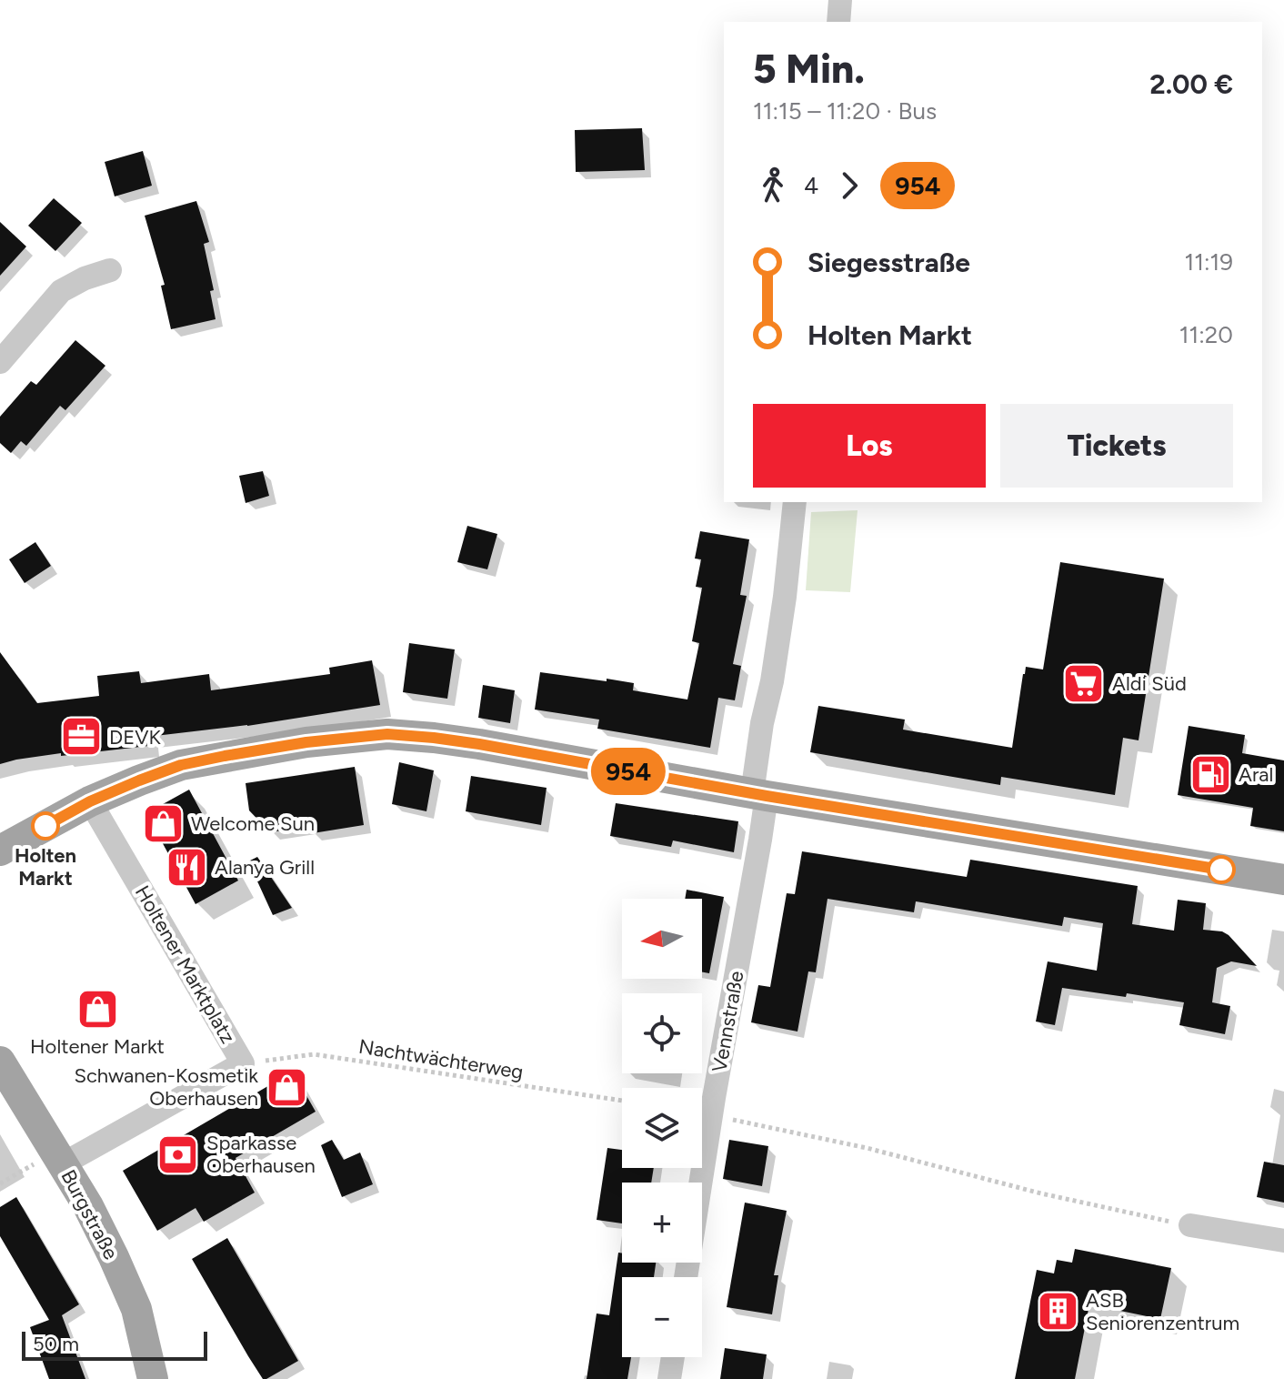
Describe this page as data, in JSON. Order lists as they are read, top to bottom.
{
  "streets": {
    "main road": ["Burgstraße"],
    "street": ["Holtener Marktplatz", "Vennstraße"],
    "path": ["Nachtwächterweg"]
  },
  "crossings": [
    ["Holtener Marktplatz", "Nachtwächterweg"],
    ["Holtener Marktplatz", "Burgstraße"]
  ],
  "places": {
    "supermarket": ["Aldi Süd"],
    "office": ["DEVK"],
    "fuel station": ["Aral"],
    "shop": ["Welcome Sun", "Holtener Markt", "Schwanen-Kosmetik Oberhausen"],
    "other": ["Holten Markt"],
    "restaurant": ["Alanya Grill"],
    "bank": ["Sparkasse Oberhausen"],
    "building": ["ASB Seniorenzentrum"]
  },
  "lines": ["bus line 954"],
  "scale_bar": "50 m",
  "north": "left",
  "page": {
    "on_map": "954",
    "heading": ["5 Min.", "11:15 – 11:20 · Bus", "2.00 €"],
    "legs": ["4", "954"],
    "list": [
      {
        "name": "Siegesstraße",
        "value": "11:19"
      },
      {
        "name": "Holten Markt",
        "value": "11:20"
      }
    ],
    "buttons": ["Los", "Tickets"],
    "map_buttons": ["+", "−"],
    "scale": "50 m"
  }
}
